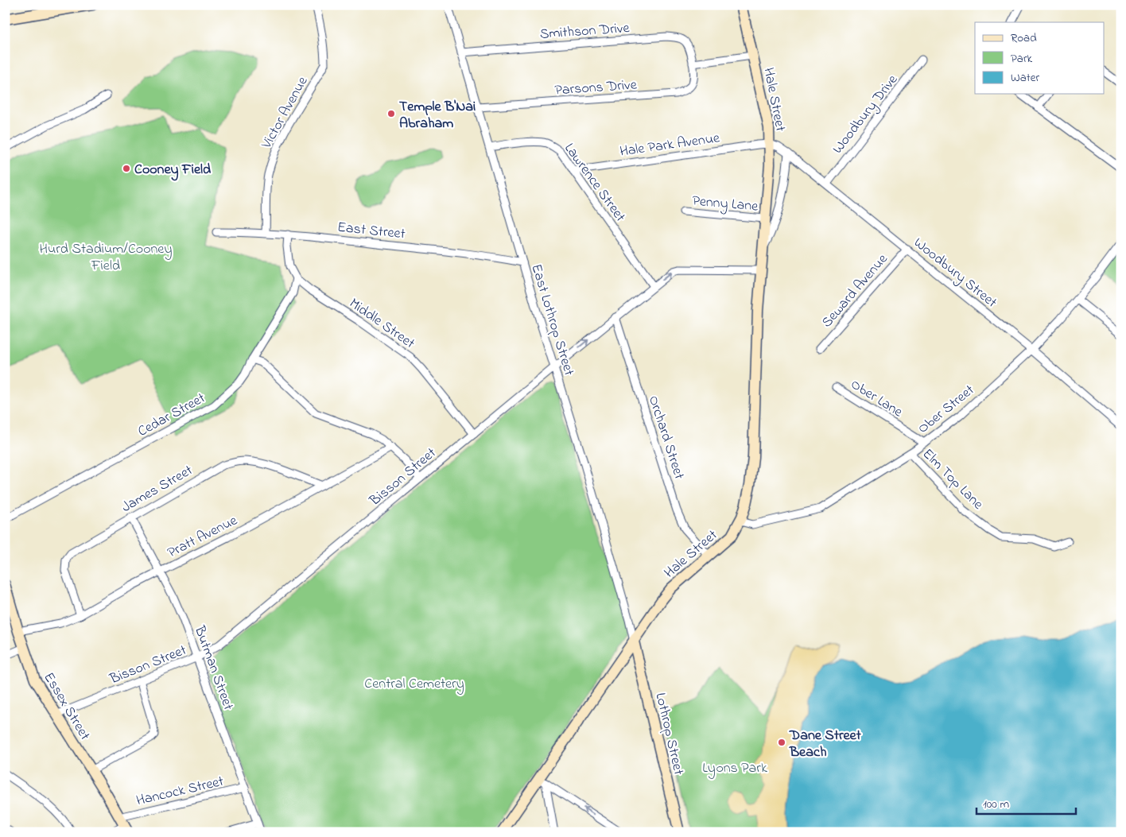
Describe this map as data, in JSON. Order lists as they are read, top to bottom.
{
  "streets": {
    "main road": ["Hale Street", "Essex Street", "Lothrop Street"],
    "street": [
      "Smithson Drive",
      "Parsons Drive",
      "Victor Avenue",
      "Woodbury Drive",
      "Hale Park Avenue",
      "Lawrence Street",
      "Penny Lane",
      "East Street",
      "Woodbury Street",
      "Seward Avenue",
      "East Lothrop Street",
      "Middle Street",
      "Ober Lane",
      "Ober Street",
      "Cedar Street",
      "Orchard Street",
      "Bisson Street",
      "Elm Top Lane",
      "James Street",
      "Pratt Avenue",
      "Butman Street",
      "Hancock Street"
    ]
  },
  "crossings": [
    ["Smithson Drive", "Parsons Drive"],
    ["Smithson Drive", "East Lothrop Street"],
    ["Parsons Drive", "East Lothrop Street"],
    ["Hale Street", "Hale Park Avenue"],
    ["Hale Street", "Penny Lane"],
    ["Hale Street", "Woodbury Street"],
    ["Hale Street", "East Lothrop Street"],
    ["Hale Street", "Ober Street"],
    ["Hale Street", "Orchard Street"],
    ["Hale Street", "Bisson Street"],
    ["Hale Street", "Lothrop Street"],
    ["Victor Avenue", "East Street"],
    ["Woodbury Drive", "Woodbury Street"],
    ["Hale Park Avenue", "Lawrence Street"],
    ["Hale Park Avenue", "Woodbury Street"],
    ["Lawrence Street", "East Lothrop Street"],
    ["Lawrence Street", "Bisson Street"],
    ["East Street", "East Lothrop Street"],
    ["Woodbury Street", "Seward Avenue"],
    ["Woodbury Street", "Ober Street"],
    ["East Lothrop Street", "Bisson Street"],
    ["East Lothrop Street", "Lothrop Street"],
    ["Middle Street", "Cedar Street"],
    ["Middle Street", "Bisson Street"],
    ["Ober Lane", "Ober Street"],
    ["Ober Street", "Elm Top Lane"],
    ["Orchard Street", "Bisson Street"],
    ["Bisson Street", "Butman Street"],
    ["Bisson Street", "Essex Street"],
    ["James Street", "Pratt Avenue"],
    ["James Street", "Butman Street"],
    ["Pratt Avenue", "Butman Street"],
    ["Pratt Avenue", "Essex Street"],
    ["Butman Street", "Hancock Street"],
    ["Essex Street", "Hancock Street"]
  ],
  "parks": ["Hurd Stadium/Cooney Field", "Central Cemetery", "Lyons Park"],
  "places": ["Temple B'Nai Abraham", "Cooney Field", "Dane Street Beach"],
  "legend": ["Road", "Park", "Water"],
  "scale_bar": "100 m"
}
